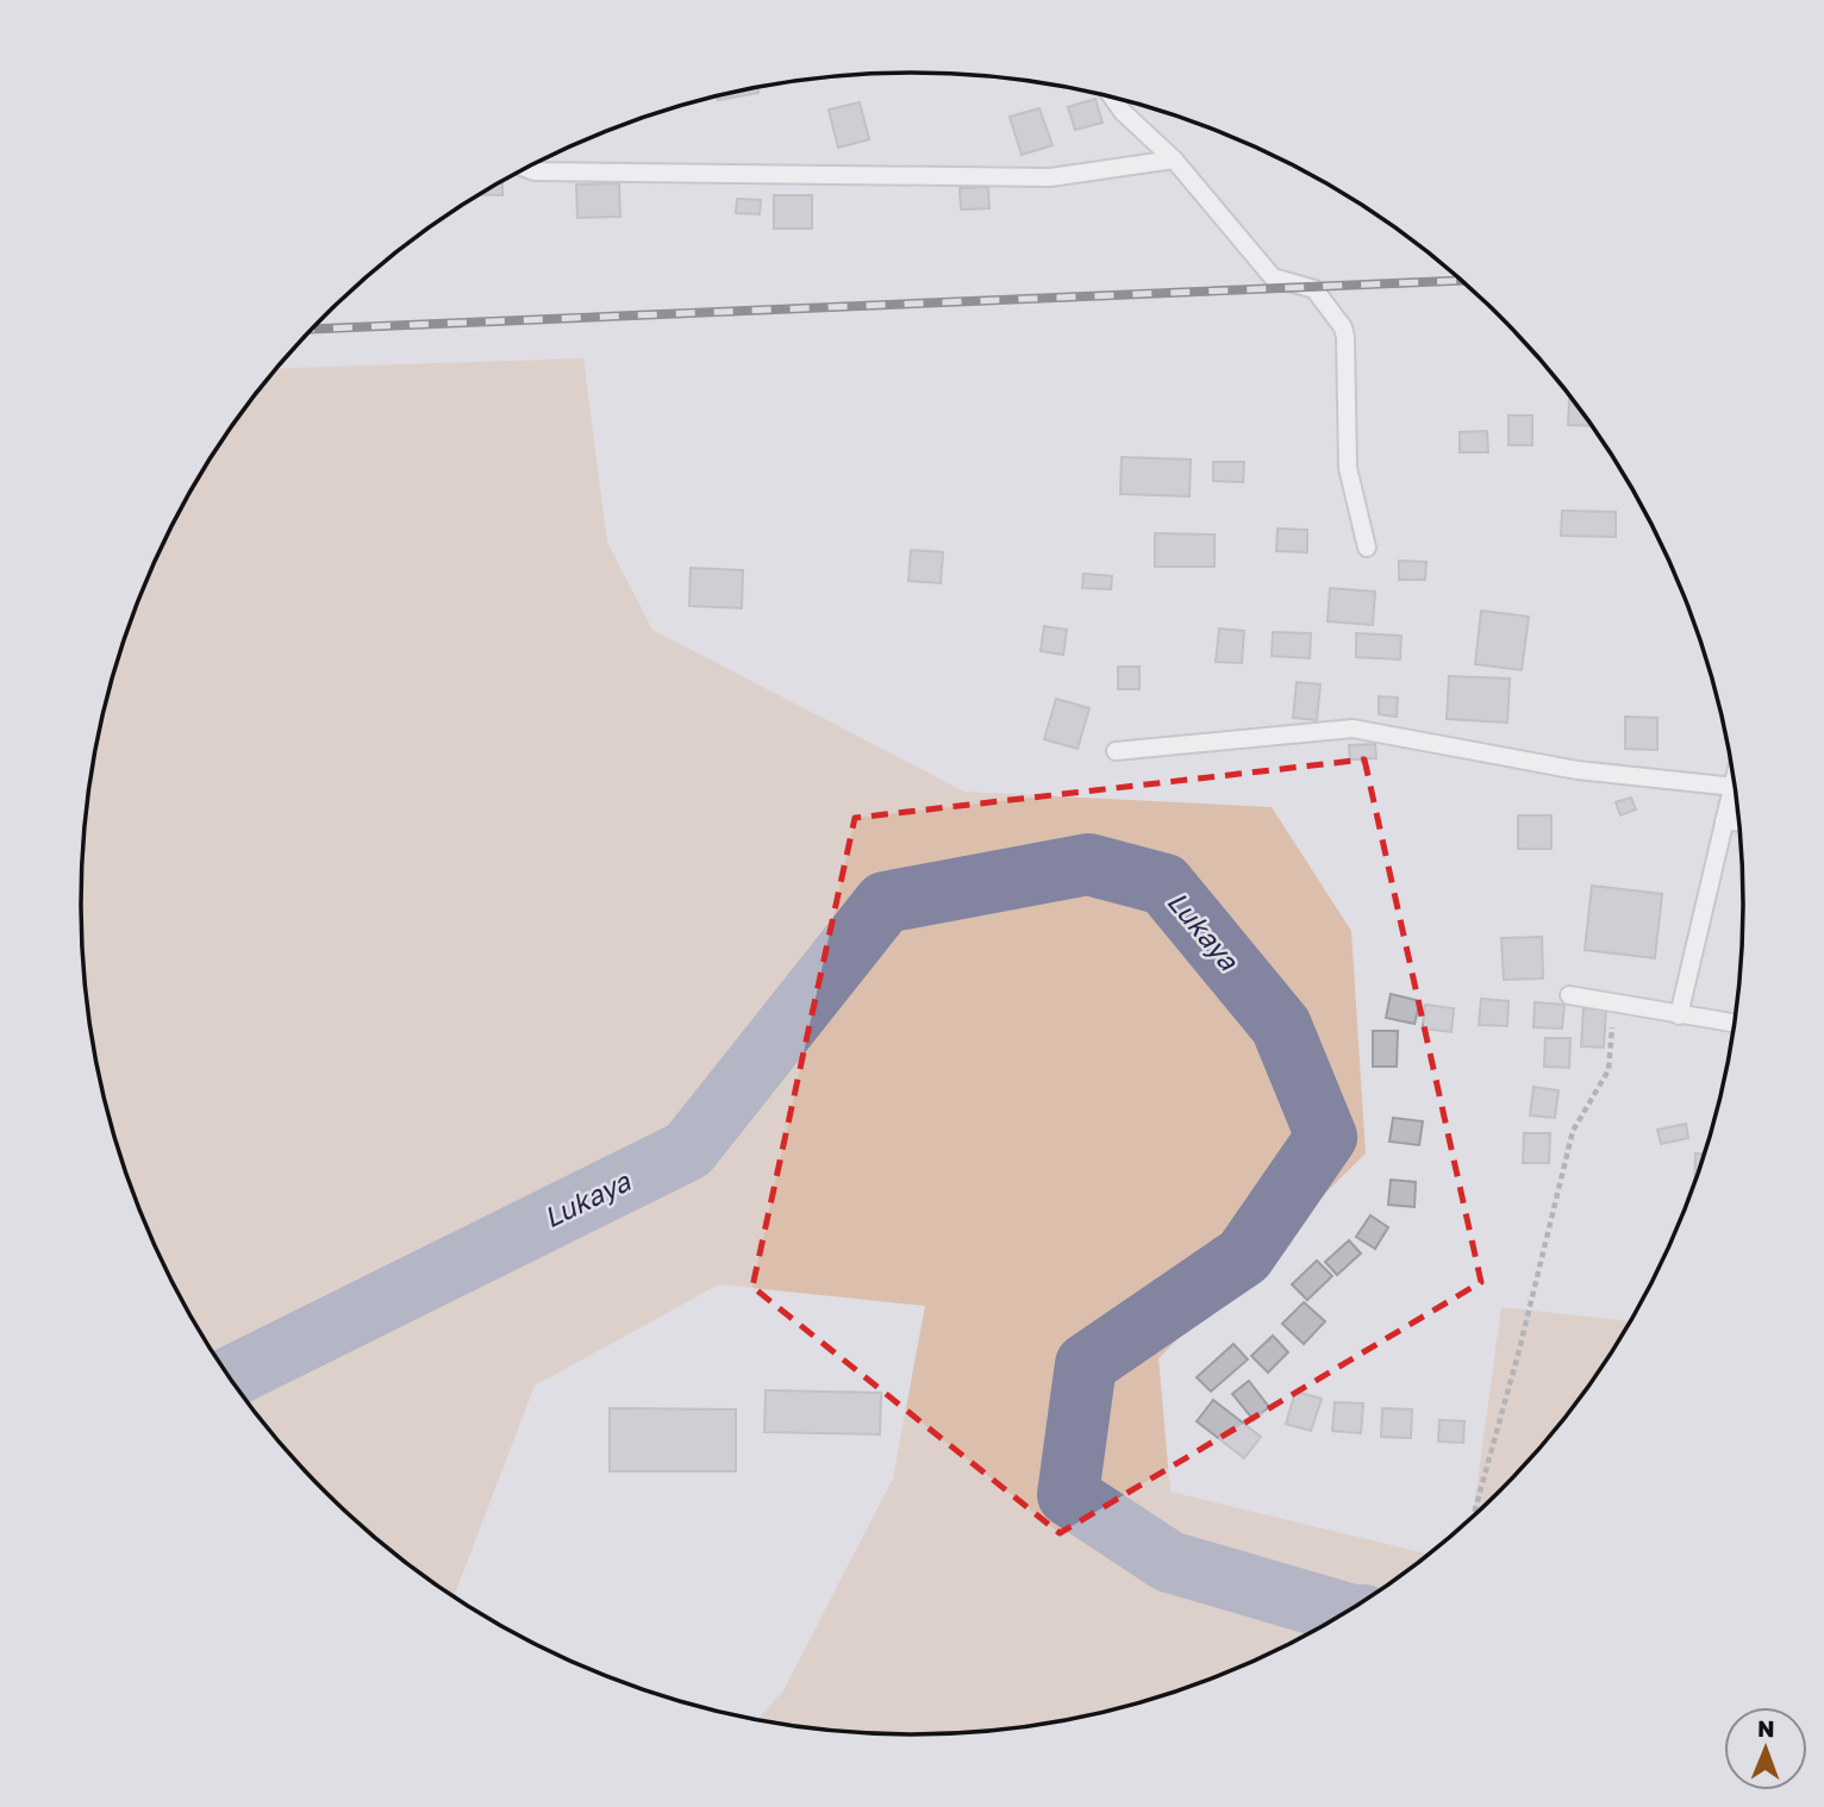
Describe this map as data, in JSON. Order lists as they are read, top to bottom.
{
  "water": ["Lukaya"],
  "north": "top"
}
